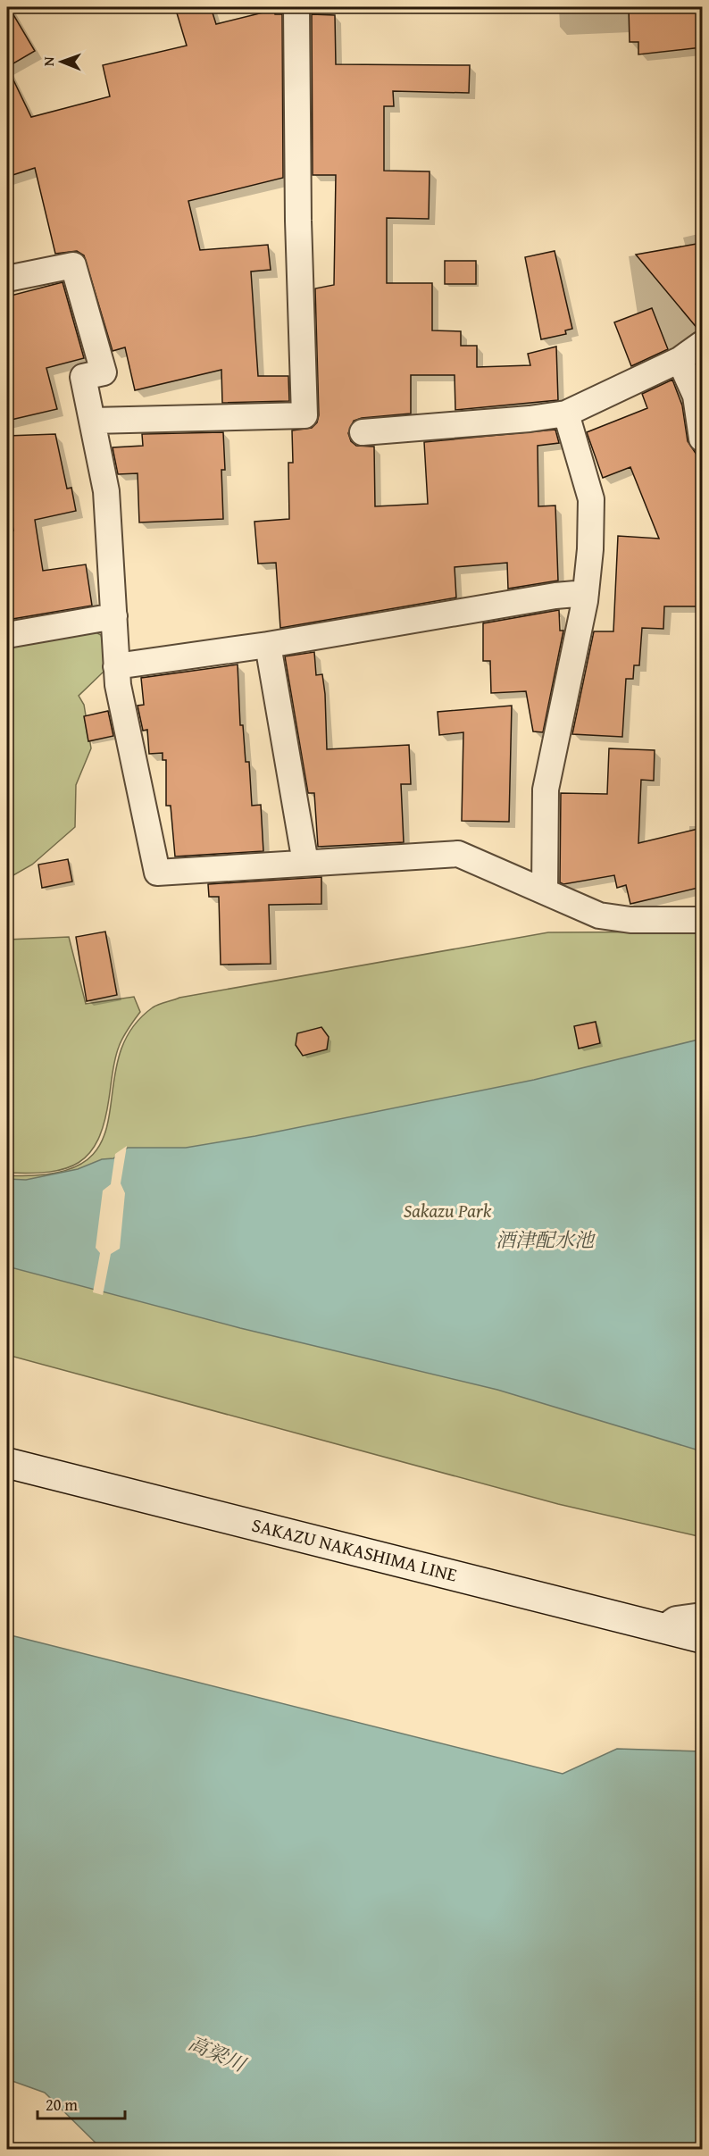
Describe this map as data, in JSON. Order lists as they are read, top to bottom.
{
  "streets": {
    "main road": ["SAKAZU NAKASHIMA LINE"]
  },
  "water": ["酒津配水池", "高梁川"],
  "parks": ["Sakazu Park"],
  "scale_bar": "20 m",
  "north": "left"
}
